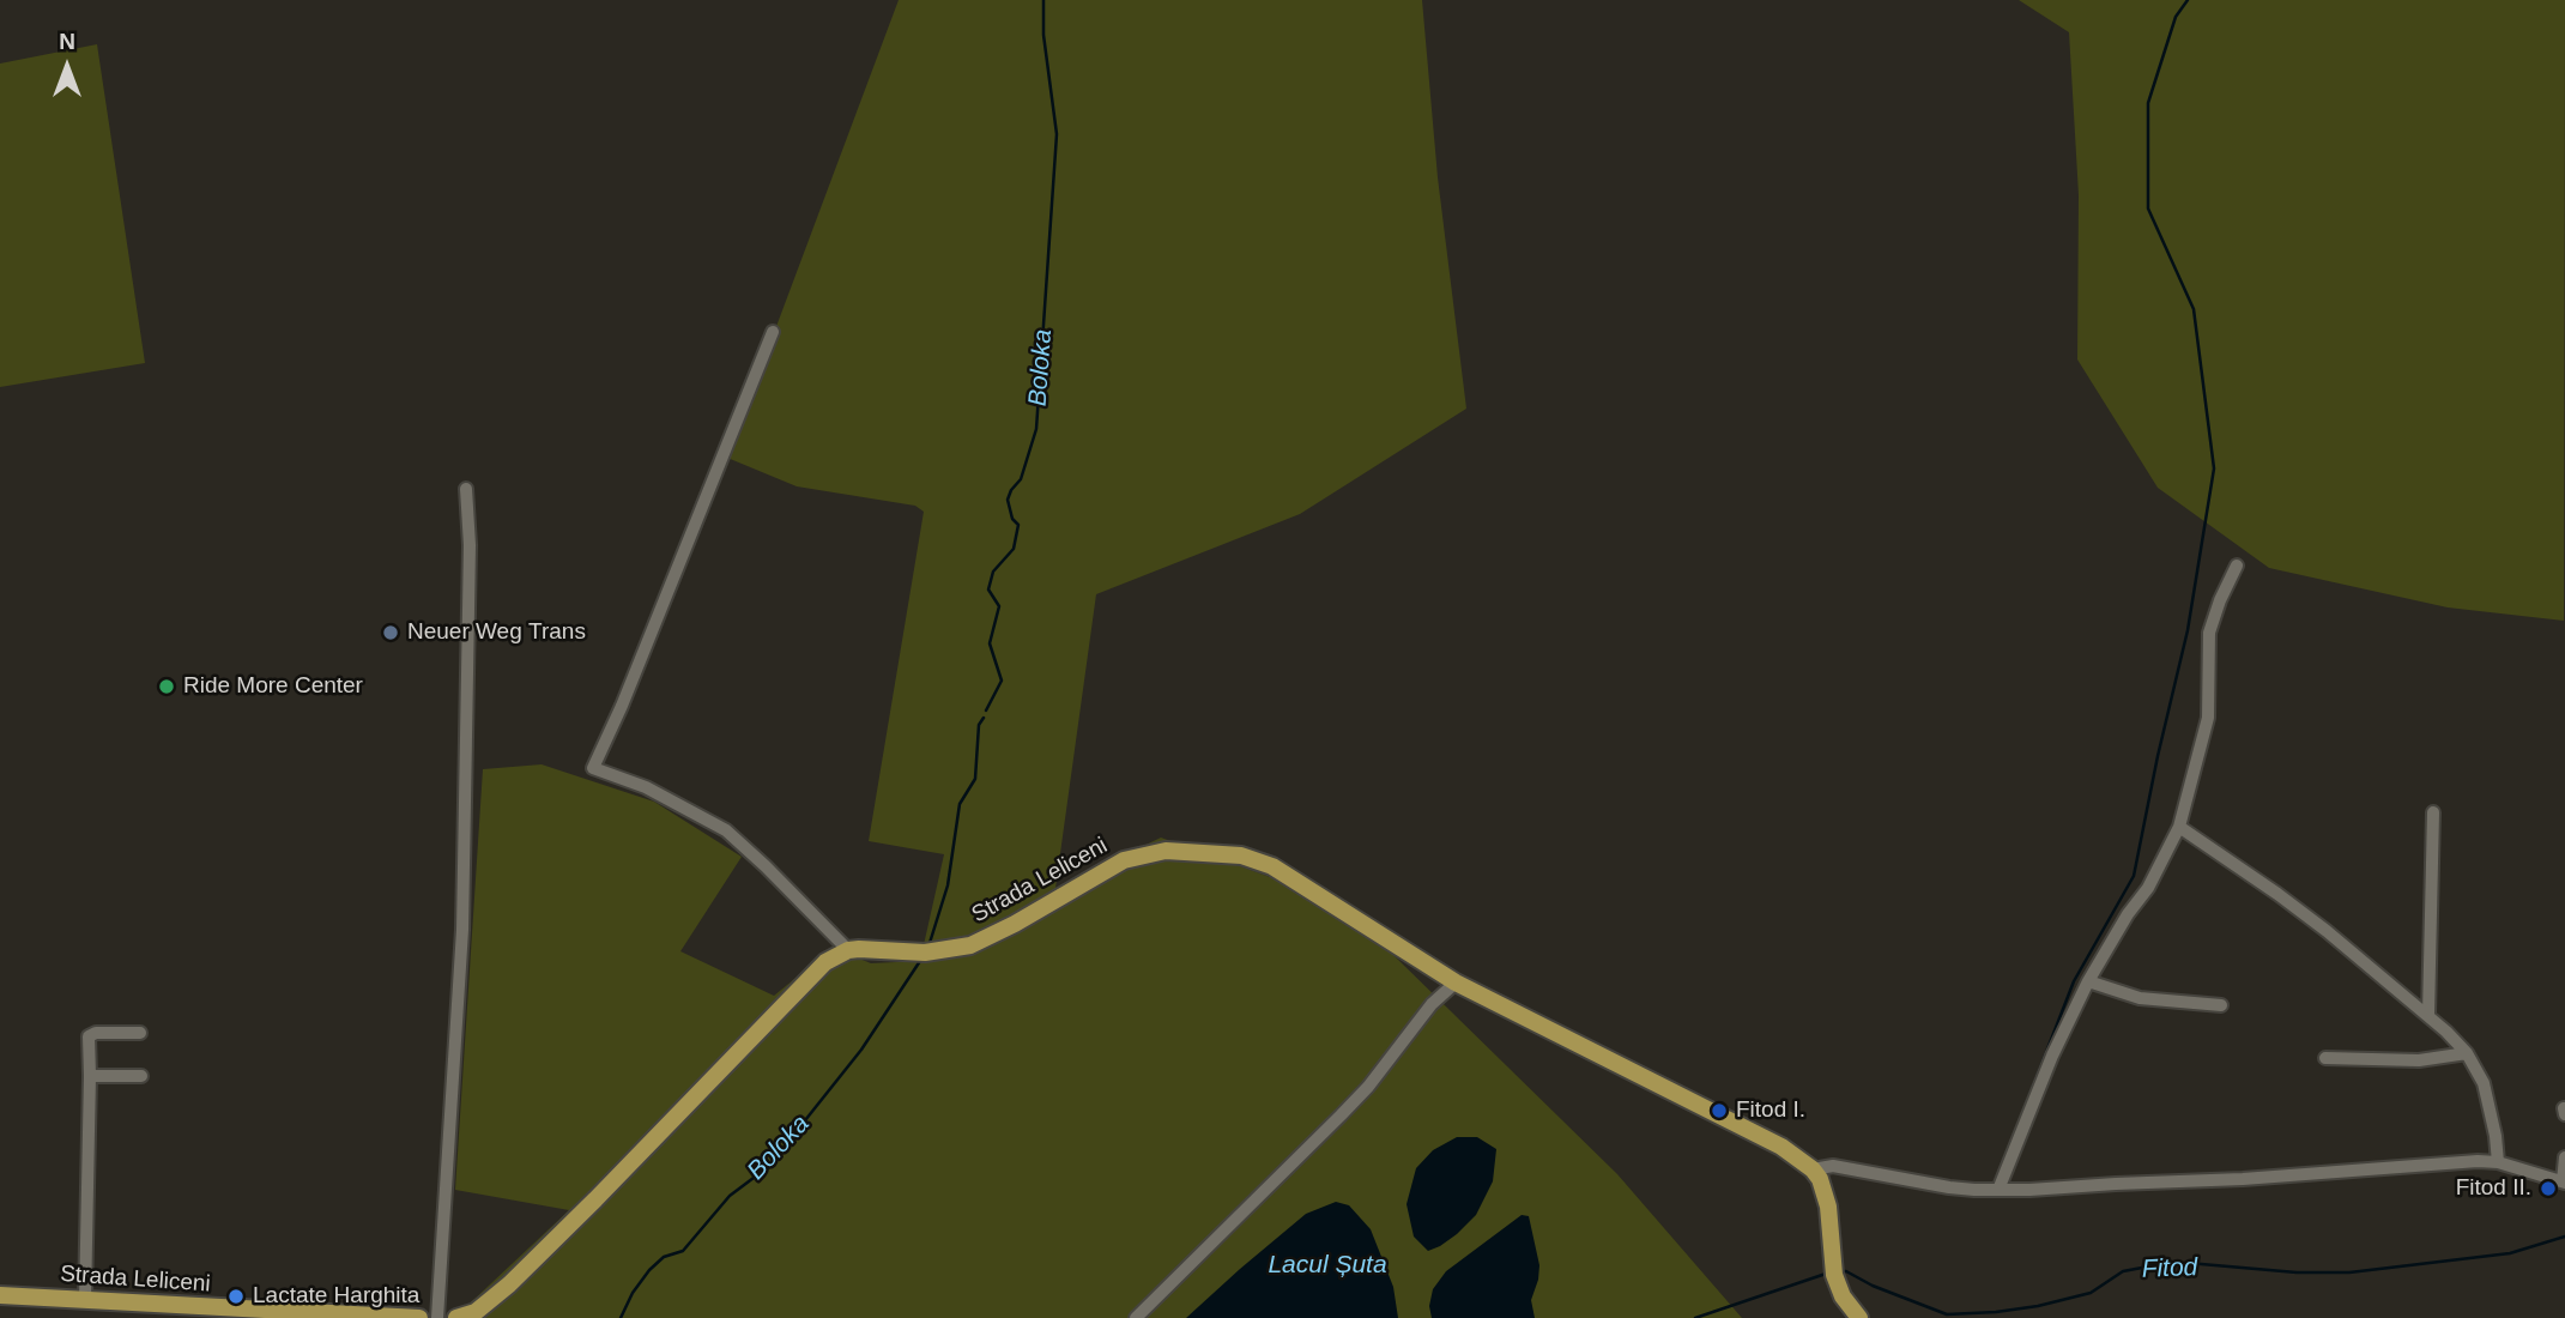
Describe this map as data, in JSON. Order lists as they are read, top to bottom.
{
  "streets": {
    "main road": ["Strada Leliceni"]
  },
  "water": ["Boloka", "Lacul Șuta", "Fitod"],
  "places": [
    "Neuer Weg Trans",
    "Ride More Center",
    "Fitod I.",
    "Fitod II.",
    "Lactate Harghita"
  ],
  "north": "top"
}
